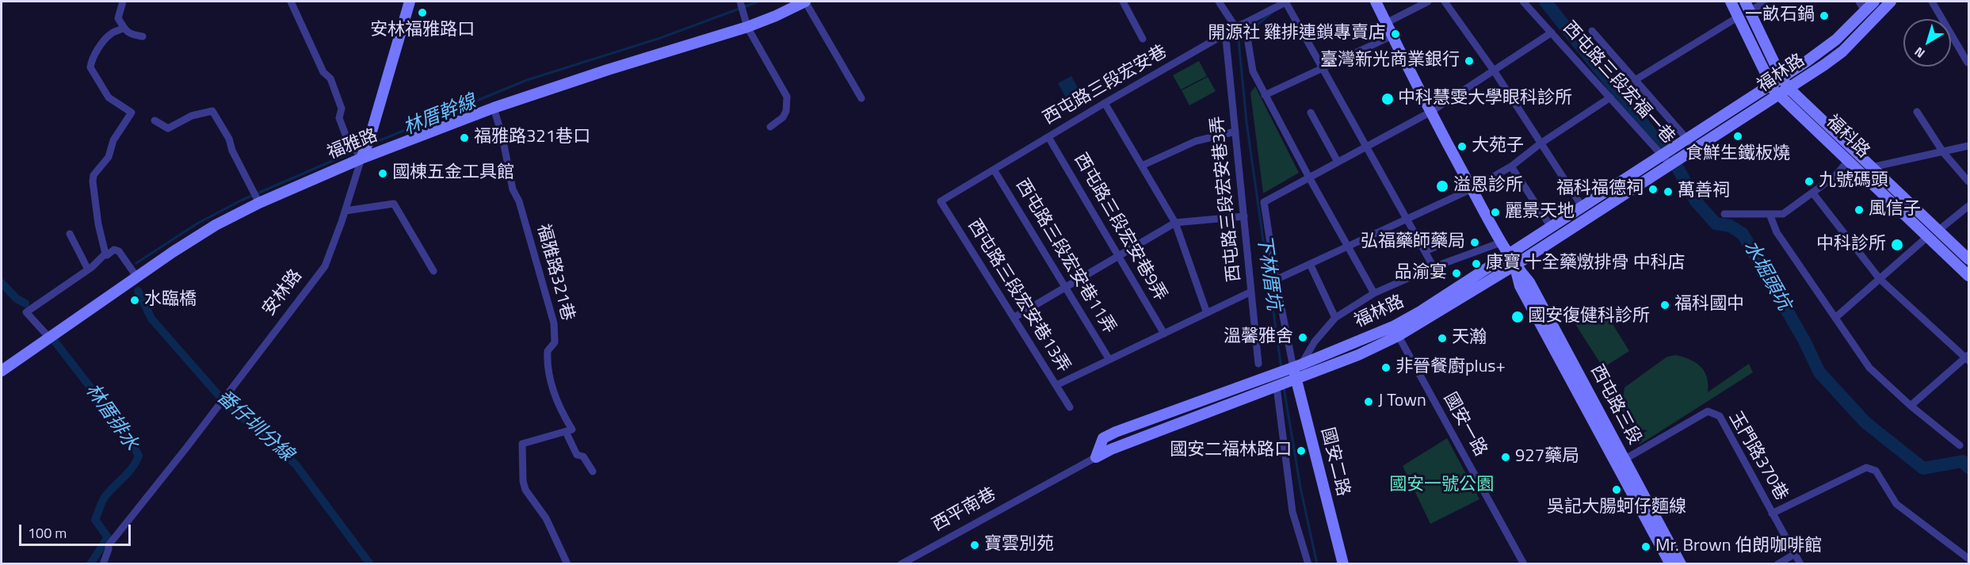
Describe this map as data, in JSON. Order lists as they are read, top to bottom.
{
  "streets": {
    "street": [
      "福林路",
      "西屯路三段宏福一巷",
      "西屯路三段宏安巷",
      "福科路",
      "福雅路",
      "西屯路三段宏安巷3弄",
      "西屯路三段宏安巷9弄",
      "西屯路三段宏安巷11弄",
      "福雅路321巷",
      "安林路",
      "西屯路三段宏安巷13弄",
      "西屯路三段",
      "國安一路",
      "玉門路370巷",
      "國安二路",
      "西平南巷"
    ]
  },
  "crossings": [
    ["福林路", "西屯路三段宏福一巷"],
    ["福林路", "福科路"],
    ["福林路", "西屯路三段"],
    ["福林路", "國安一路"],
    ["福林路", "國安二路"],
    ["福林路", "西平南巷"],
    ["西屯路三段宏安巷", "西屯路三段宏安巷3弄"],
    ["西屯路三段宏安巷", "西屯路三段宏安巷9弄"],
    ["西屯路三段宏安巷", "西屯路三段宏安巷11弄"],
    ["西屯路三段宏安巷", "西屯路三段宏安巷13弄"],
    ["福雅路", "福雅路321巷"],
    ["福雅路", "安林路"],
    ["西屯路三段", "玉門路370巷"]
  ],
  "water": [
    "林厝幹線",
    "下林厝坑",
    "水堀頭坑",
    "林厝排水",
    "番仔圳分線"
  ],
  "parks": ["國安一號公園"],
  "places": [
    "安林福雅路口",
    "一畝石鍋",
    "開源社 雞排連鎖專賣店",
    "臺灣新光商業銀行",
    "中科慧雯大學眼科診所",
    "食鮮生鐵板燒",
    "福雅路321巷口",
    "大苑子",
    "國棟五金工具館",
    "九號碼頭",
    "溢恩診所",
    "福科福德祠",
    "萬善祠",
    "風信子",
    "麗景天地",
    "弘福藥師藥局",
    "中科診所",
    "康寶 十全藥燉排骨 中科店",
    "品渝宴",
    "水臨橋",
    "福科國中",
    "國安復健科診所",
    "溫馨雅舍",
    "天瀚",
    "非晉餐廚plus+",
    "J Town",
    "國安二福林路口",
    "927藥局",
    "吳記大腸蚵仔麵線",
    "寶雲別苑",
    "Mr. Brown 伯朗咖啡館"
  ],
  "scale_bar": "100 m",
  "north": "bottom left"
}
